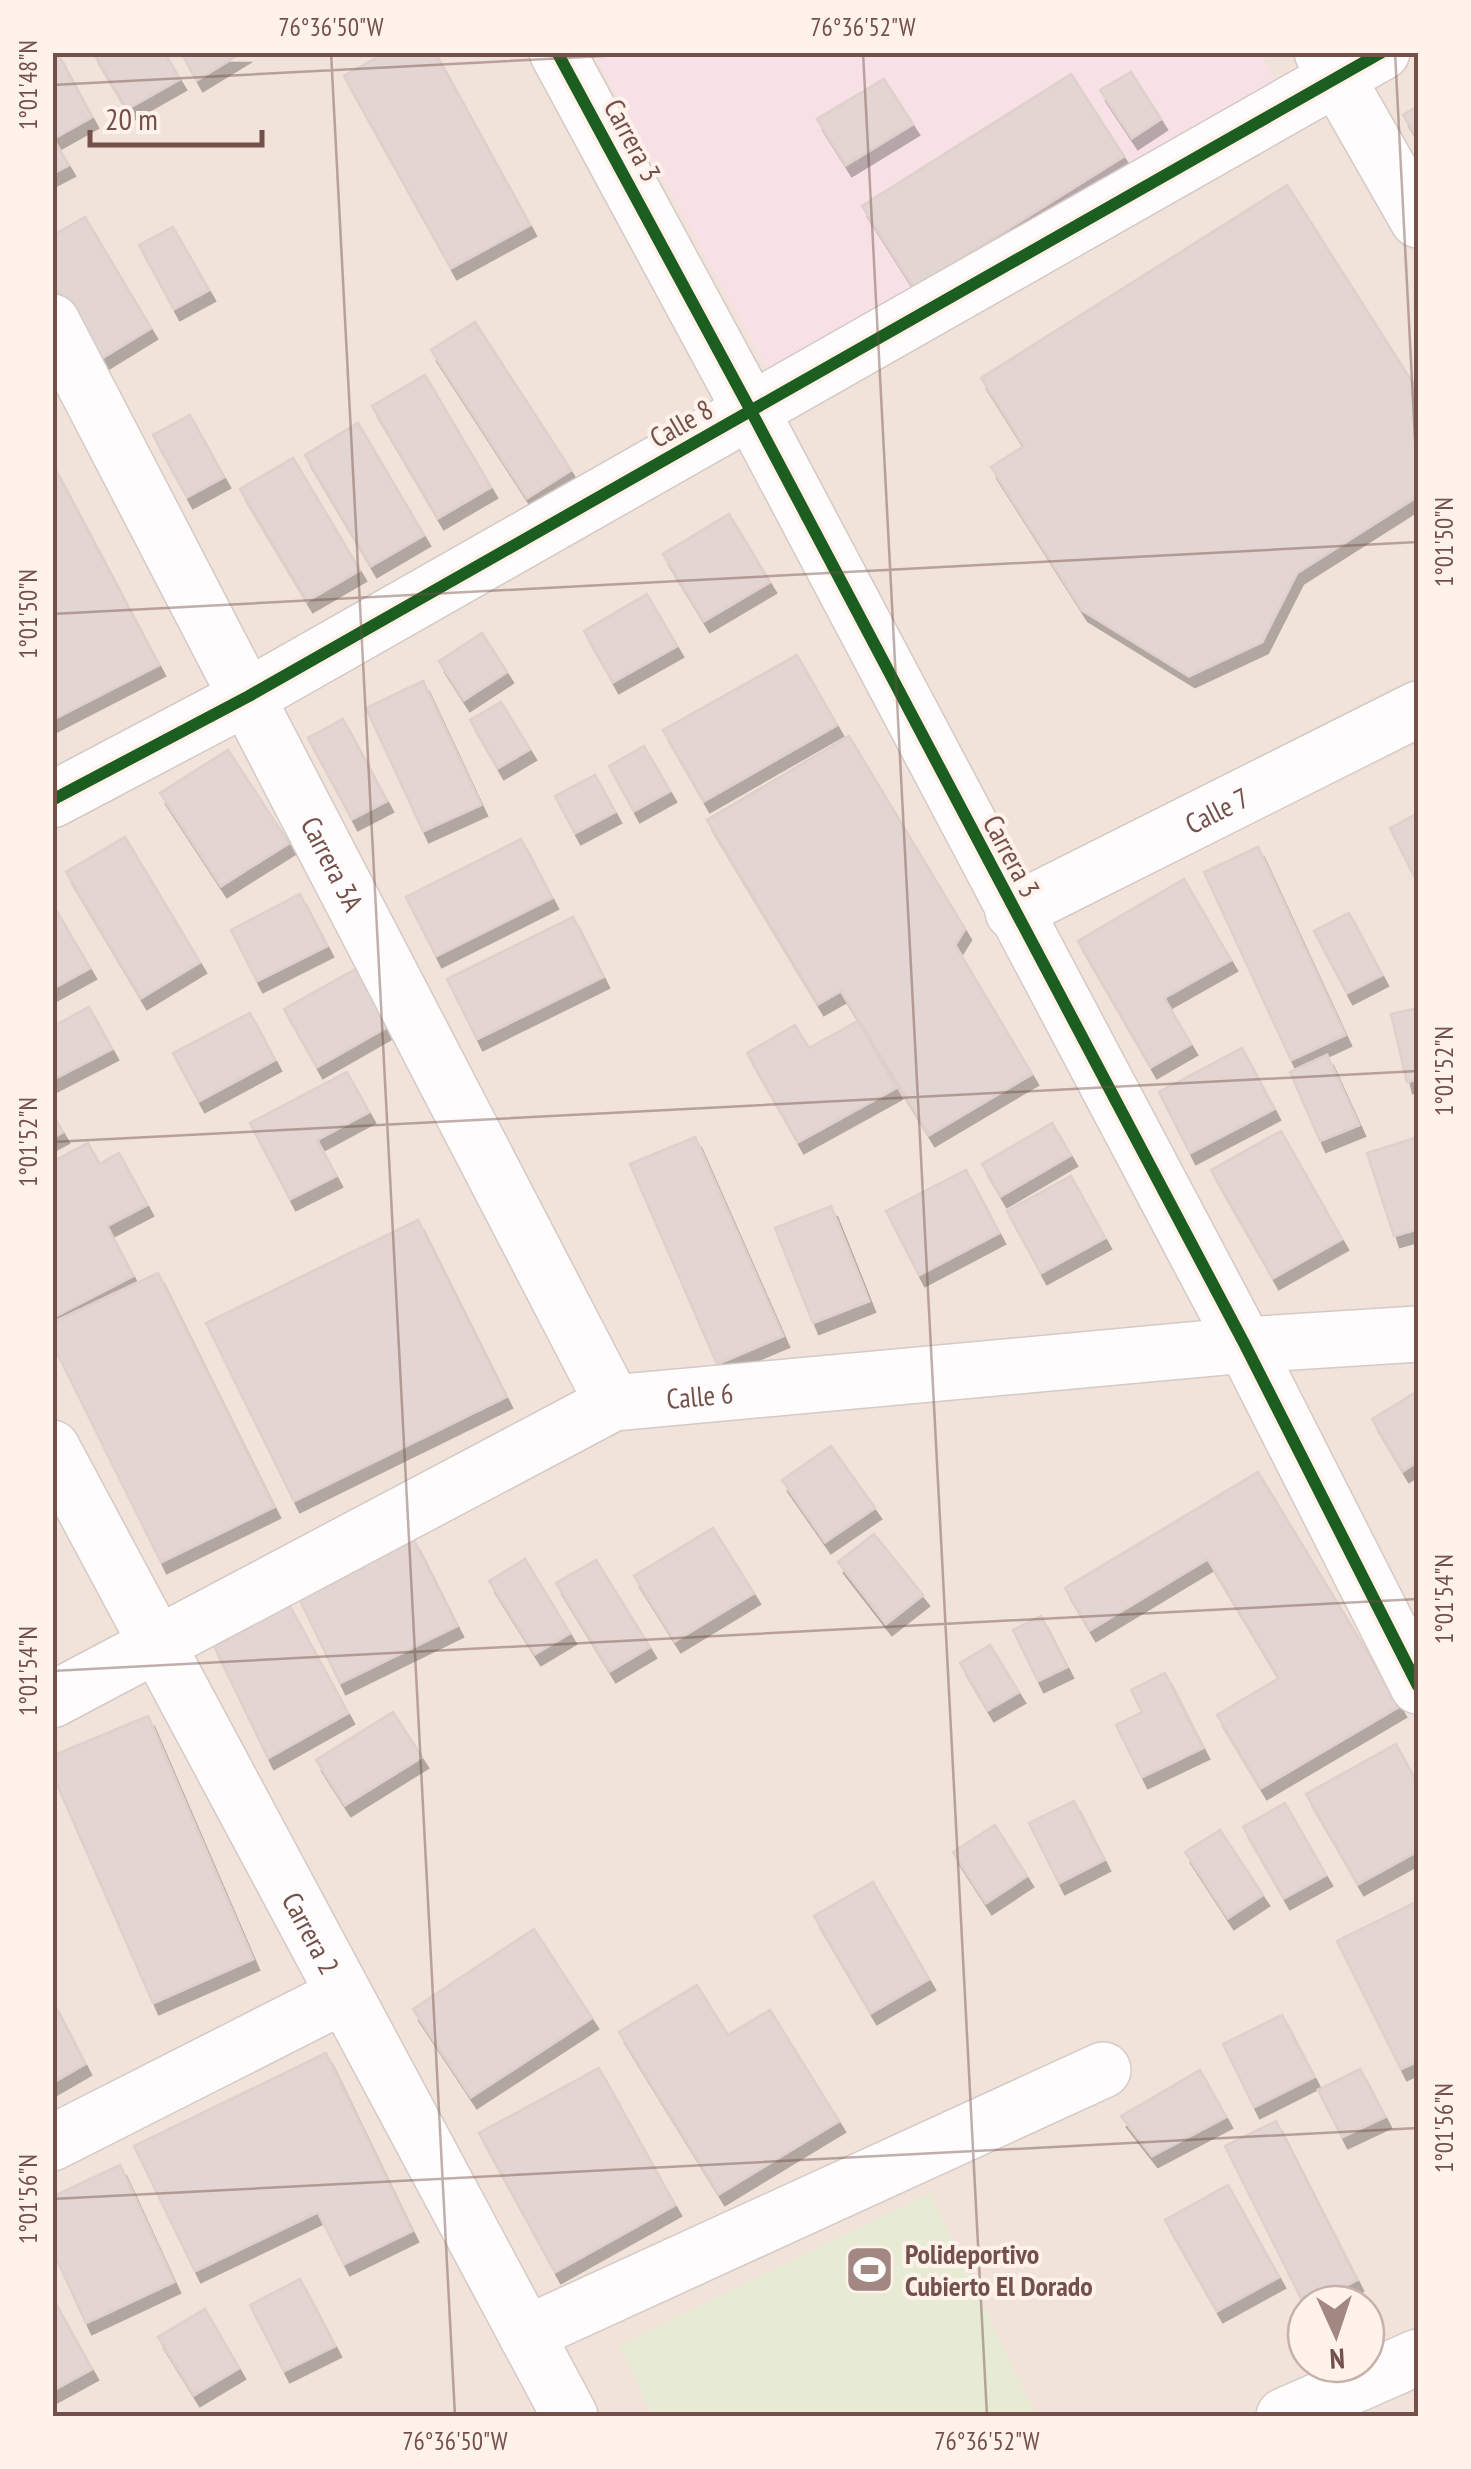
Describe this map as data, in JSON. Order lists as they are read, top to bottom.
{
  "streets": {
    "street": [
      "Carrera 3",
      "Calle 8",
      "Calle 7",
      "Carrera 3A",
      "Calle 6",
      "Carrera 2"
    ]
  },
  "crossings": [
    ["Carrera 3", "Calle 8"],
    ["Carrera 3", "Calle 7"],
    ["Carrera 3", "Calle 6"],
    ["Calle 8", "Carrera 3A"],
    ["Carrera 3A", "Calle 6"],
    ["Calle 6", "Carrera 2"]
  ],
  "places": {
    "sports": ["Polideportivo Cubierto El Dorado"]
  },
  "scale_bar": "20 m",
  "north": "bottom",
  "coordinates": [
    "76°36'50\"W",
    "76°36'52\"W",
    "1°01'48\"N",
    "1°01'50\"N",
    "1°01'52\"N",
    "1°01'54\"N",
    "1°01'56\"N"
  ]
}
